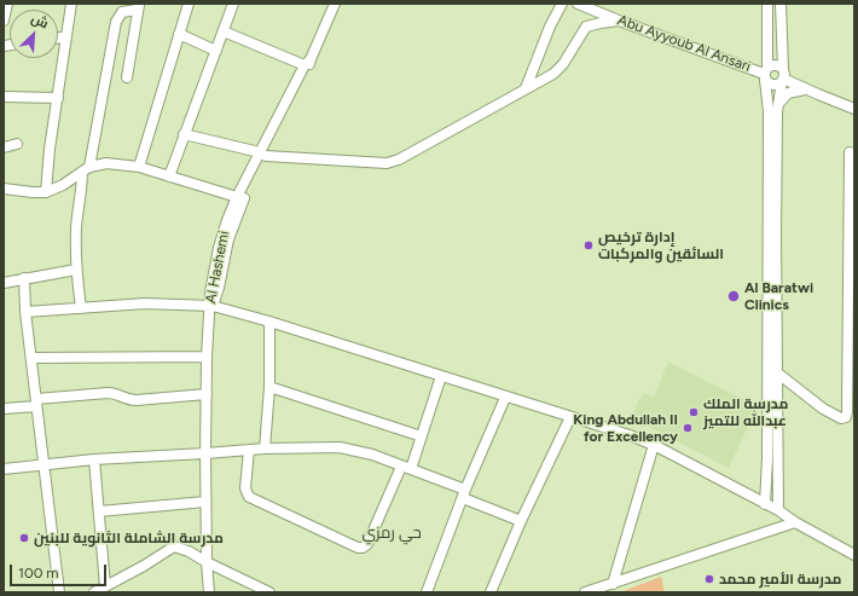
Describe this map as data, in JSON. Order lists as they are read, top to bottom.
{
  "streets": {
    "street": ["Abu Ayyoub Al Ansari", "Al Hashemi"]
  },
  "districts": ["حي رمزي"],
  "places": [
    "إدارة ترخيص السائقين والمركبات",
    "Al Baratwi Clinics",
    "مدرسة الملك عبدالله للتميز",
    "King Abdullah II for Excellency",
    "مدرسة الشاملة الثانوية للبنين",
    "مدرسة الأمير محمد"
  ],
  "scale_bar": "100 m",
  "north": "top right"
}
